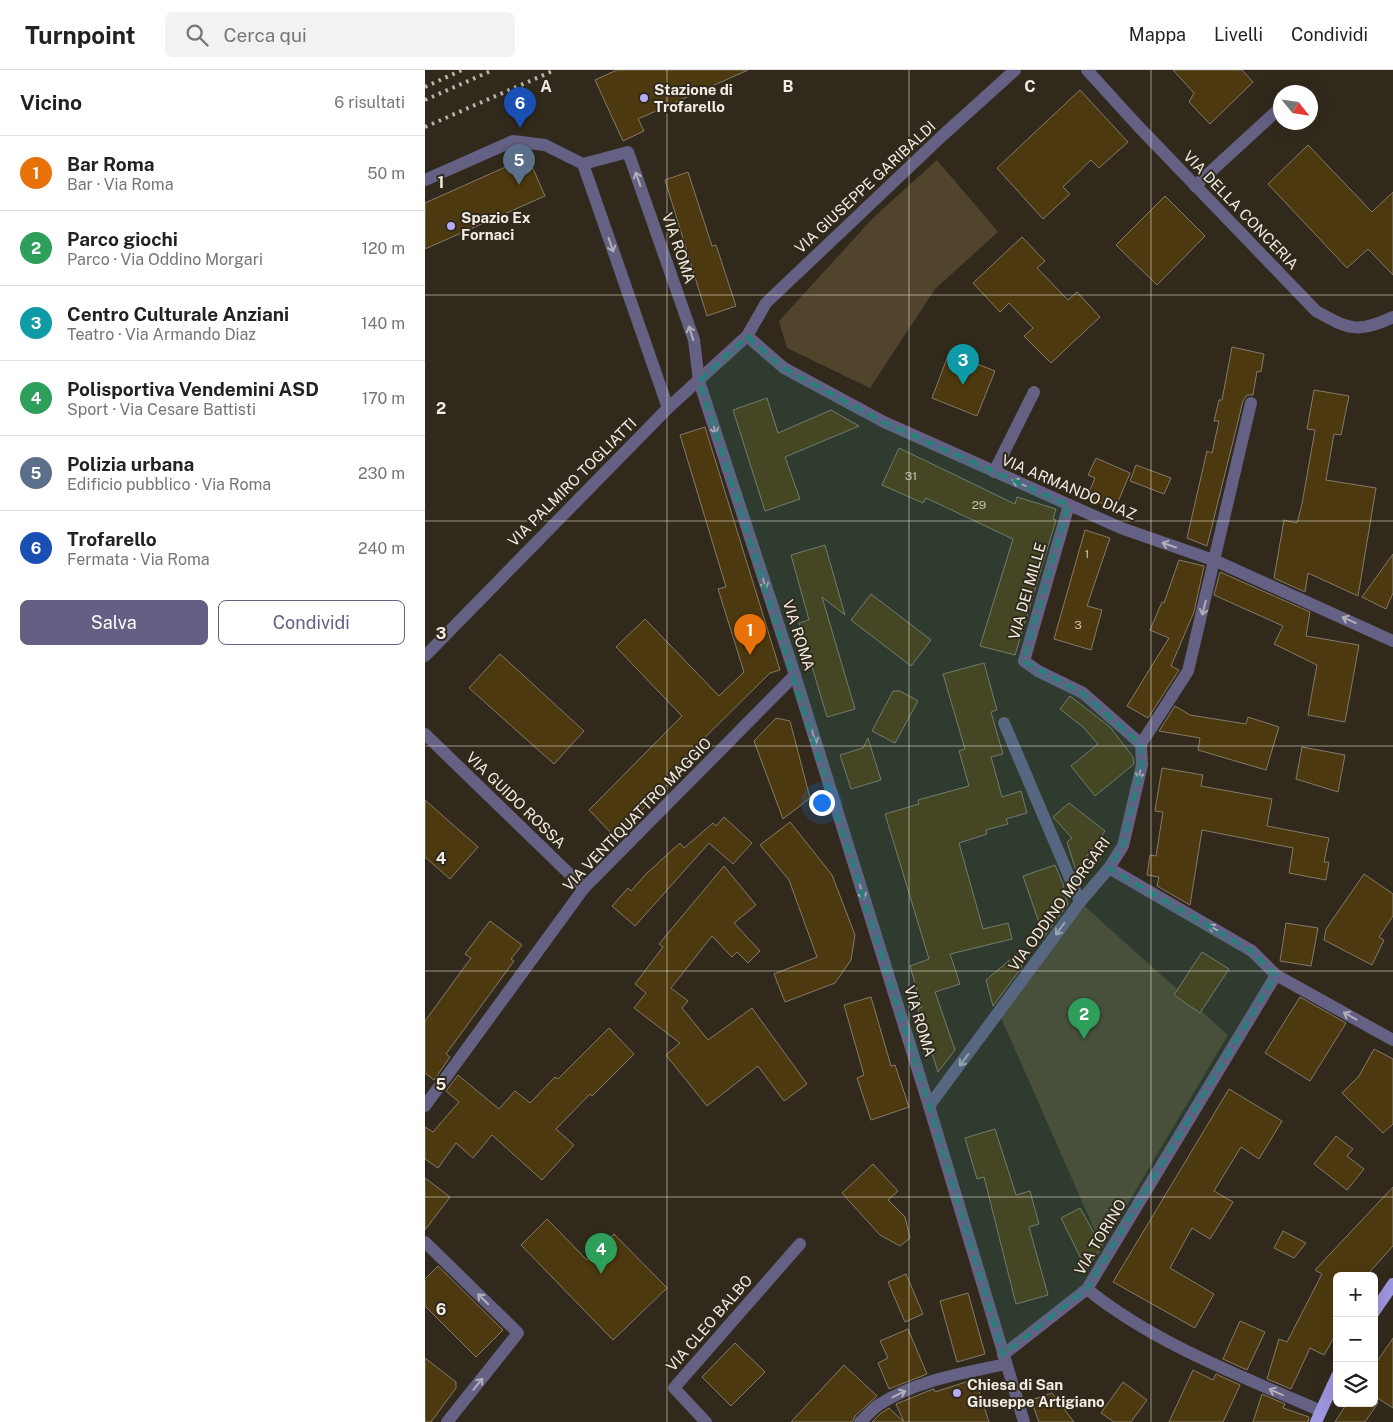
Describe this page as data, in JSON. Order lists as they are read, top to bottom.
{
  "streets": {
    "main road": ["VIA TORINO"],
    "street": [
      "VIA GIUSEPPE GARIBALDI",
      "VIA DELLA CONCERIA",
      "VIA ROMA",
      "VIA PALMIRO TOGLIATTI",
      "VIA ARMANDO DIAZ",
      "VIA DEI MILLE",
      "VIA GUIDO ROSSA",
      "VIA VENTIQUATTRO MAGGIO",
      "VIA ODDINO MORGARI",
      "VIA CLEO BALBO"
    ]
  },
  "crossings": [
    ["VIA GIUSEPPE GARIBALDI", "VIA PALMIRO TOGLIATTI"],
    ["VIA GIUSEPPE GARIBALDI", "VIA ARMANDO DIAZ"],
    ["VIA ROMA", "VIA PALMIRO TOGLIATTI"],
    ["VIA ROMA", "VIA VENTIQUATTRO MAGGIO"],
    ["VIA ROMA", "VIA ODDINO MORGARI"],
    ["VIA PALMIRO TOGLIATTI", "VIA ARMANDO DIAZ"],
    ["VIA ARMANDO DIAZ", "VIA DEI MILLE"],
    ["VIA DEI MILLE", "VIA ODDINO MORGARI"],
    ["VIA GUIDO ROSSA", "VIA VENTIQUATTRO MAGGIO"]
  ],
  "one_way": ["VIA ARMANDO DIAZ", "VIA ODDINO MORGARI", "VIA TORINO"],
  "places": ["Stazione di Trofarello", "Spazio Ex Fornaci", "Chiesa di San Giuseppe Artigiano"],
  "house_numbers": [
    "31",
    "29",
    "1",
    "3"
  ],
  "north": "bottom right",
  "page": {
    "header": "Turnpoint",
    "search": "Cerca qui",
    "nav": ["Mappa", "Livelli", "Condividi"],
    "heading": ["Vicino", "6 risultati"],
    "pins": [
      "6",
      "5",
      "3",
      "1",
      "2",
      "4"
    ],
    "list": [
      {
        "mark": "1",
        "name": "Bar Roma",
        "note": "Bar · Via Roma",
        "value": "50 m"
      },
      {
        "mark": "2",
        "name": "Parco giochi",
        "note": "Parco · Via Oddino Morgari",
        "value": "120 m"
      },
      {
        "mark": "3",
        "name": "Centro Culturale Anziani",
        "note": "Teatro · Via Armando Diaz",
        "value": "140 m"
      },
      {
        "mark": "4",
        "name": "Polisportiva Vendemini ASD",
        "note": "Sport · Via Cesare Battisti",
        "value": "170 m"
      },
      {
        "mark": "5",
        "name": "Polizia urbana",
        "note": "Edificio pubblico · Via Roma",
        "value": "230 m"
      },
      {
        "mark": "6",
        "name": "Trofarello",
        "note": "Fermata · Via Roma",
        "value": "240 m"
      }
    ],
    "buttons": ["Salva", "Condividi"],
    "map_buttons": ["+", "−"]
  },
  "grid": {
    "columns": ["A", "B", "C"],
    "rows": [
      "1",
      "2",
      "3",
      "4",
      "5",
      "6"
    ]
  }
}
